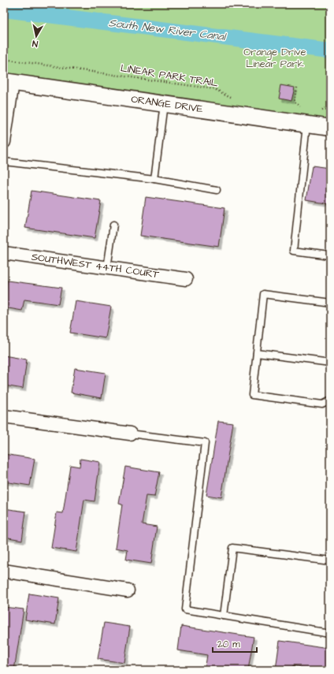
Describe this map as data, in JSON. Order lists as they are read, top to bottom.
{
  "streets": {
    "street": ["ORANGE DRIVE", "SOUTHWEST 44TH COURT"],
    "path": ["LINEAR PARK TRAIL"]
  },
  "water": ["South New River Canal"],
  "parks": ["Orange Drive Linear Park"],
  "scale_bar": "20 m",
  "north": "bottom"
}
